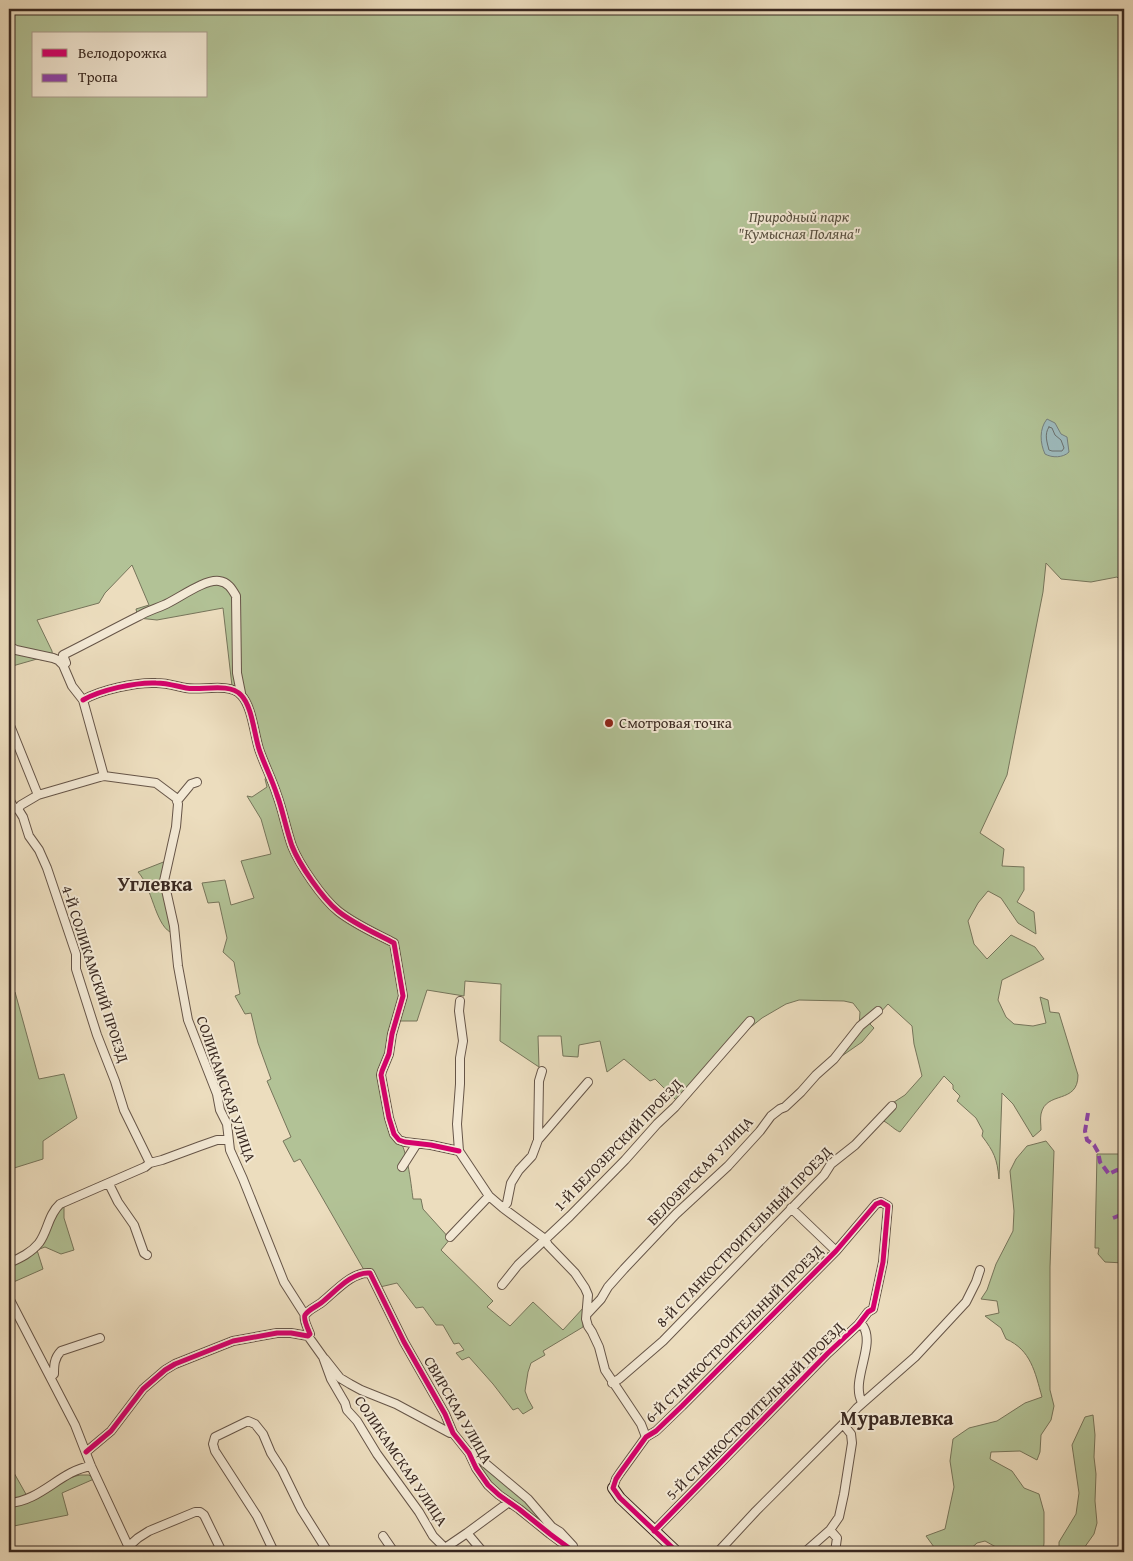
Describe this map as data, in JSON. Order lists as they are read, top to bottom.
{
  "streets": {
    "street": [
      "4-Й СОЛИКАМСКИЙ ПРОЕЗД",
      "СОЛИКАМСКАЯ УЛИЦА",
      "1-Й БЕЛОЗЕРСКИЙ ПРОЕЗД",
      "БЕЛОЗЕРСКАЯ УЛИЦА",
      "8-Й СТАНКОСТРОИТЕЛЬНЫЙ ПРОЕЗД",
      "6-Й СТАНКОСТРОИТЕЛЬНЫЙ ПРОЕЗД",
      "СВИРСКАЯ УЛИЦА",
      "5-Й СТАНКОСТРОИТЕЛЬНЫЙ ПРОЕЗД"
    ]
  },
  "crossings": [
    ["СОЛИКАМСКАЯ УЛИЦА", "СВИРСКАЯ УЛИЦА"],
    ["6-Й СТАНКОСТРОИТЕЛЬНЫЙ ПРОЕЗД", "5-Й СТАНКОСТРОИТЕЛЬНЫЙ ПРОЕЗД"]
  ],
  "districts": ["Углевка", "Муравлевка"],
  "parks": ["Природный парк \"Кумысная Поляна\""],
  "places": ["Смотровая точка"],
  "legend": ["Велодорожка", "Тропа"]
}
